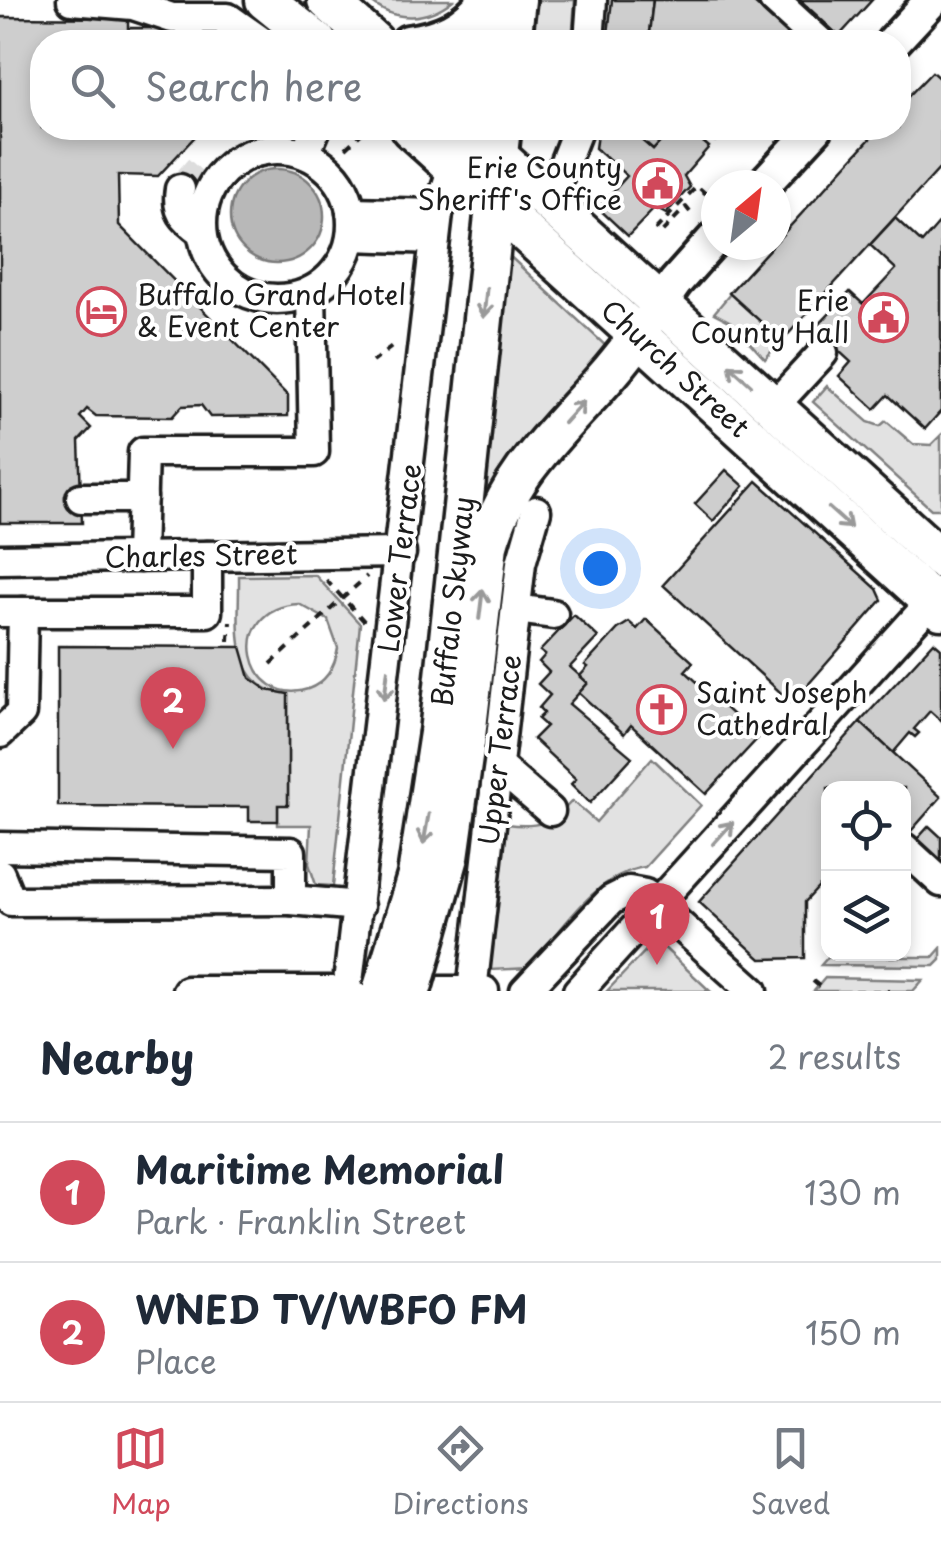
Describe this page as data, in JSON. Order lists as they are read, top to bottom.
{
  "streets": {
    "highway": ["Church Street", "Buffalo Skyway"],
    "street": ["Charles Street", "Lower Terrace", "Upper Terrace"]
  },
  "crossings": [
    ["Church Street", "Lower Terrace"],
    ["Church Street", "Buffalo Skyway"],
    ["Charles Street", "Lower Terrace"],
    ["Lower Terrace", "Buffalo Skyway"]
  ],
  "one_way": ["Lower Terrace"],
  "places": {
    "public building": ["Erie County Sheriff's Office", "Erie County Hall"],
    "hotel": ["Buffalo Grand Hotel & Event Center"],
    "church": ["Saint Joseph Cathedral"]
  },
  "north": "top right",
  "page": {
    "search": "Search here",
    "pins": ["2", "1"],
    "heading": ["Nearby", "2 results"],
    "list": [
      {
        "mark": "1",
        "name": "Maritime Memorial",
        "note": "Park · Franklin Street",
        "value": "130 m"
      },
      {
        "mark": "2",
        "name": "WNED TV/WBFO FM",
        "note": "Place",
        "value": "150 m"
      }
    ],
    "nav": ["Map", "Directions", "Saved"]
  }
}
